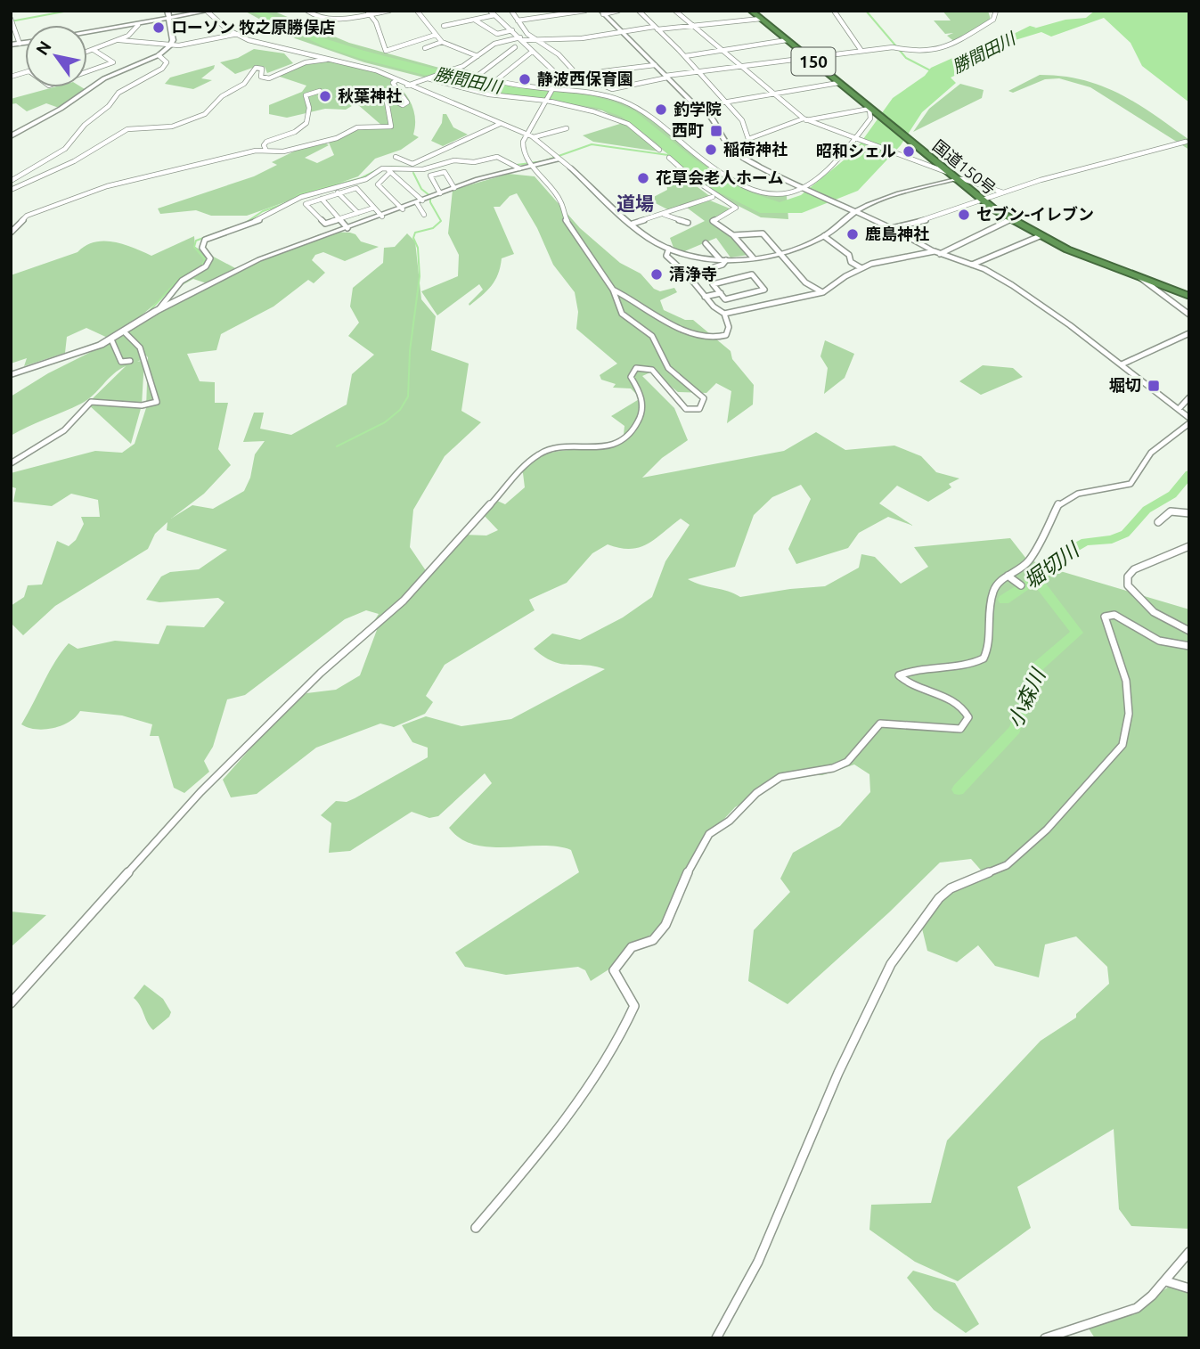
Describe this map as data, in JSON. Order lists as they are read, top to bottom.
{
  "streets": {
    "highway": ["150", "国道150号"]
  },
  "districts": ["道場"],
  "water": ["勝間田川", "堀切川", "小森川"],
  "places": {
    "other": [
      "ローソン 牧之原勝俣店",
      "静波西保育園",
      "秋葉神社",
      "釣学院",
      "稲荷神社",
      "昭和シェル",
      "花草会老人ホーム",
      "セブン-イレブン",
      "鹿島神社",
      "清浄寺"
    ],
    "transit": ["西町", "堀切"]
  },
  "north": "top left"
}
